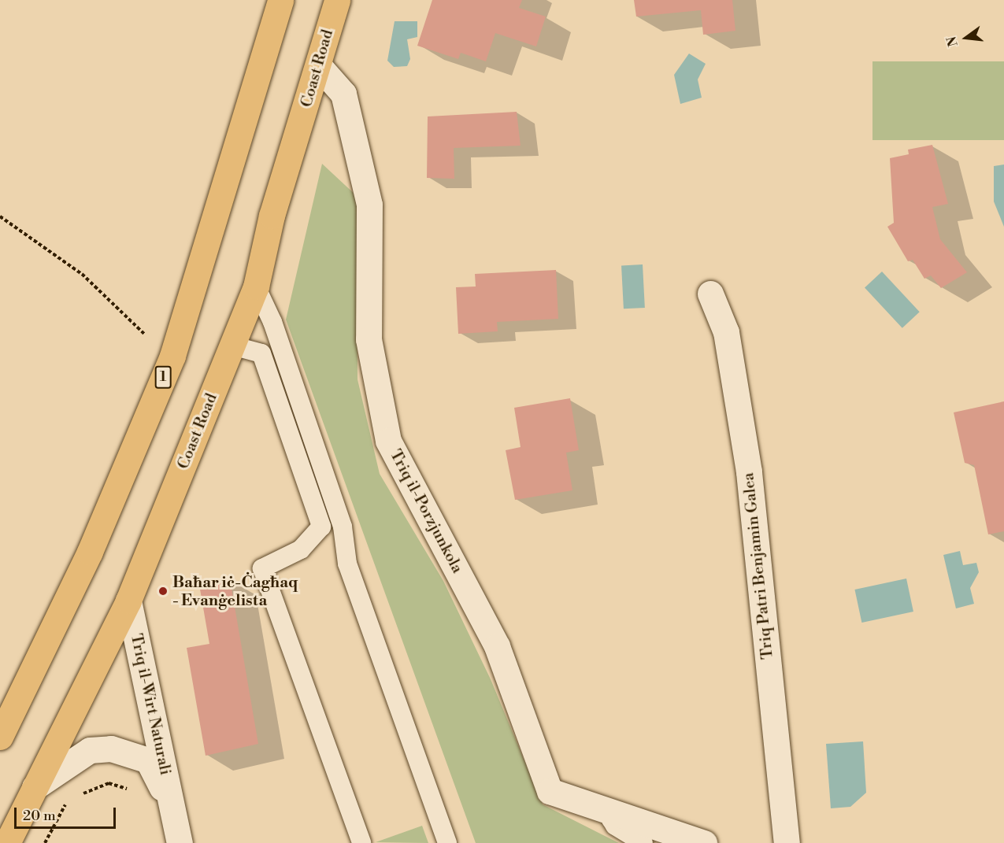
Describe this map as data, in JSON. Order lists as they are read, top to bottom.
{
  "streets": {
    "highway": ["Coast Road", "1"],
    "street": ["Triq il-Porzjunkola", "Triq Patri Benjamin Galea", "Triq il-Wirt Naturali"]
  },
  "crossings": [
    ["Coast Road", "Triq il-Porzjunkola"],
    ["Coast Road", "Triq il-Wirt Naturali"]
  ],
  "places": ["Baħar iċ-Ċagħaq - Evanġelista"],
  "scale_bar": "20 m",
  "north": "left"
}
